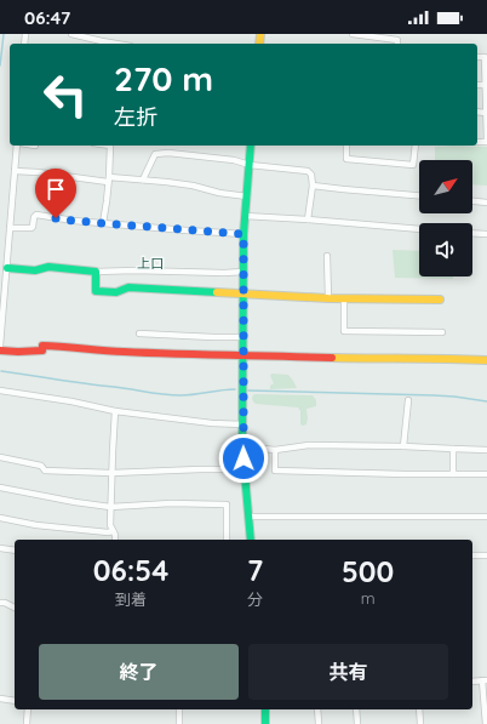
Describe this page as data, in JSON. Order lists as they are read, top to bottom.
{
  "districts": ["上口"],
  "north": "top right",
  "page": {
    "status": "06:47",
    "turn": ["270 m", "左折"],
    "eta": [
      "06:54",
      "到着",
      "7",
      "分",
      "500",
      "m"
    ],
    "buttons": ["終了", "共有"]
  }
}
